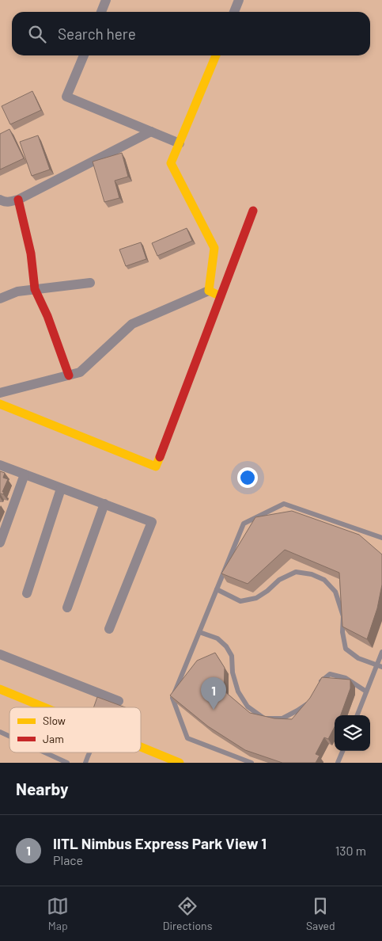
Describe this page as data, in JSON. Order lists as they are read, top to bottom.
{
  "legend": ["Slow", "Jam"],
  "page": {
    "search": "Search here",
    "pins": "1",
    "heading": "Nearby",
    "list": [
      {
        "mark": "1",
        "name": "IITL Nimbus Express Park View 1",
        "note": "Place",
        "value": "130 m"
      }
    ],
    "nav": ["Map", "Directions", "Saved"]
  }
}
